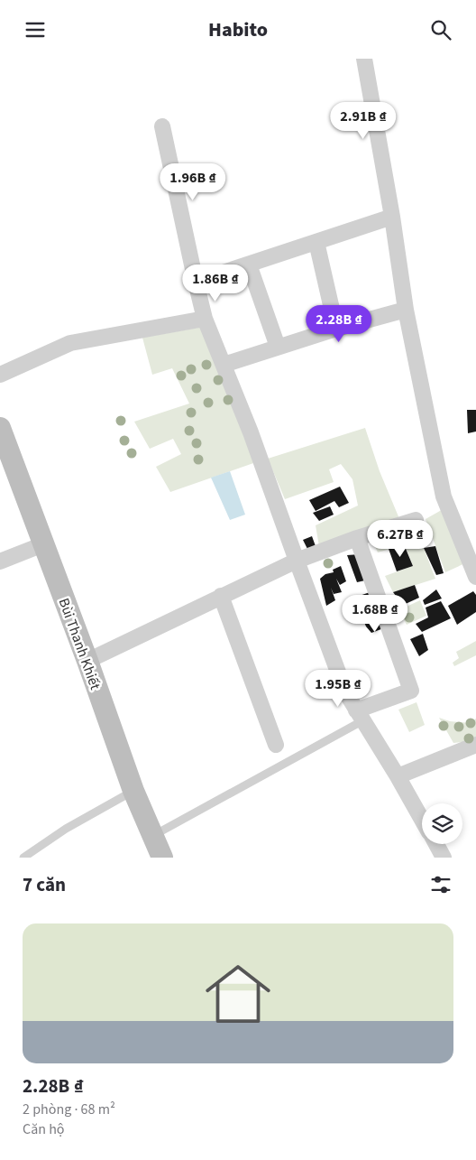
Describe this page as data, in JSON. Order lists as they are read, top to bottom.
{
  "streets": {
    "main road": ["Bùi Thanh Khiết"]
  },
  "page": {
    "header": "Habito",
    "price": [
      "2.91B ₫",
      "1.96B ₫",
      "1.86B ₫",
      "2.28B ₫",
      "6.27B ₫",
      "1.68B ₫",
      "1.95B ₫"
    ],
    "heading": "7 căn",
    "list": [
      {
        "name": "2.28B ₫",
        "note": "2 phòng · 68 m² · Căn hộ"
      }
    ]
  }
}
